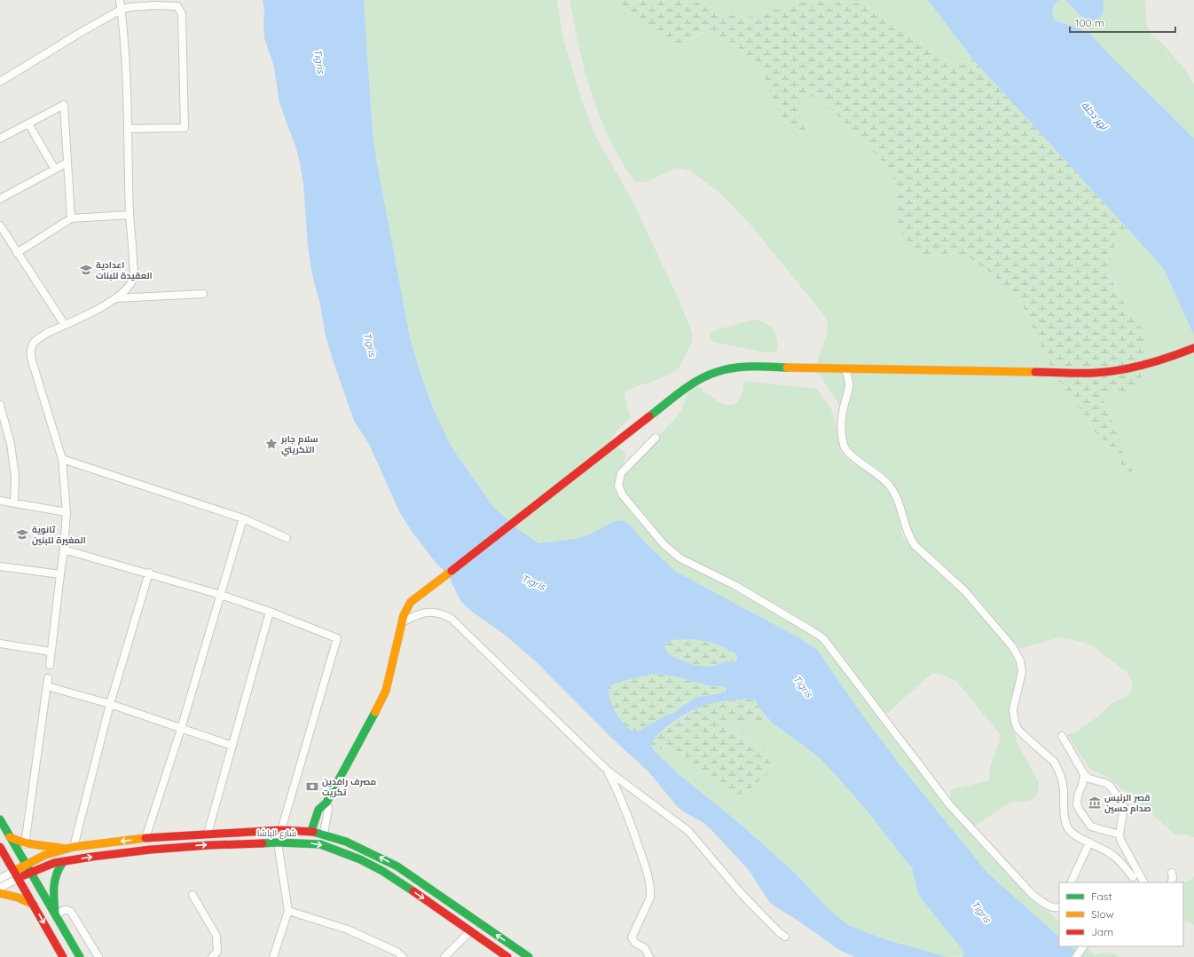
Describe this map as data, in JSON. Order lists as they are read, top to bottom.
{
  "streets": {
    "main road": ["شارع الباشا"]
  },
  "water": ["Tigris", "نهر دجلة"],
  "places": {
    "school or university": ["اعدادية العقيدة للبنات", "ثانوية المغيرة للبنين"],
    "place": ["سلام جابر التكريتي"],
    "bank": ["مصرف رافدين تكريت"],
    "museum": ["قصر الرئيس صدام حسين"]
  },
  "legend": ["Fast", "Slow", "Jam"],
  "scale_bar": "100 m"
}
